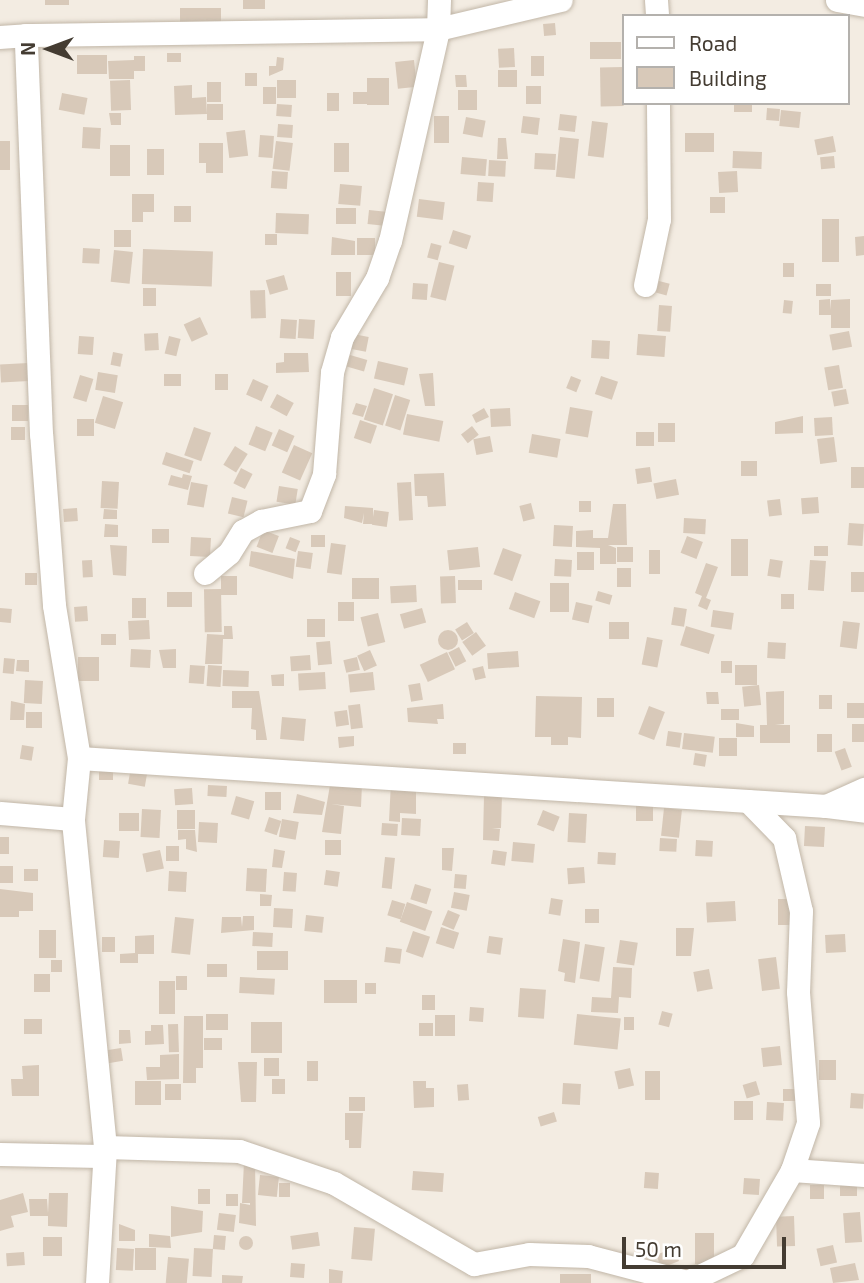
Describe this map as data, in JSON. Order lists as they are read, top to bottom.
{
  "legend": ["Road", "Building"],
  "scale_bar": "50 m",
  "north": "left"
}
